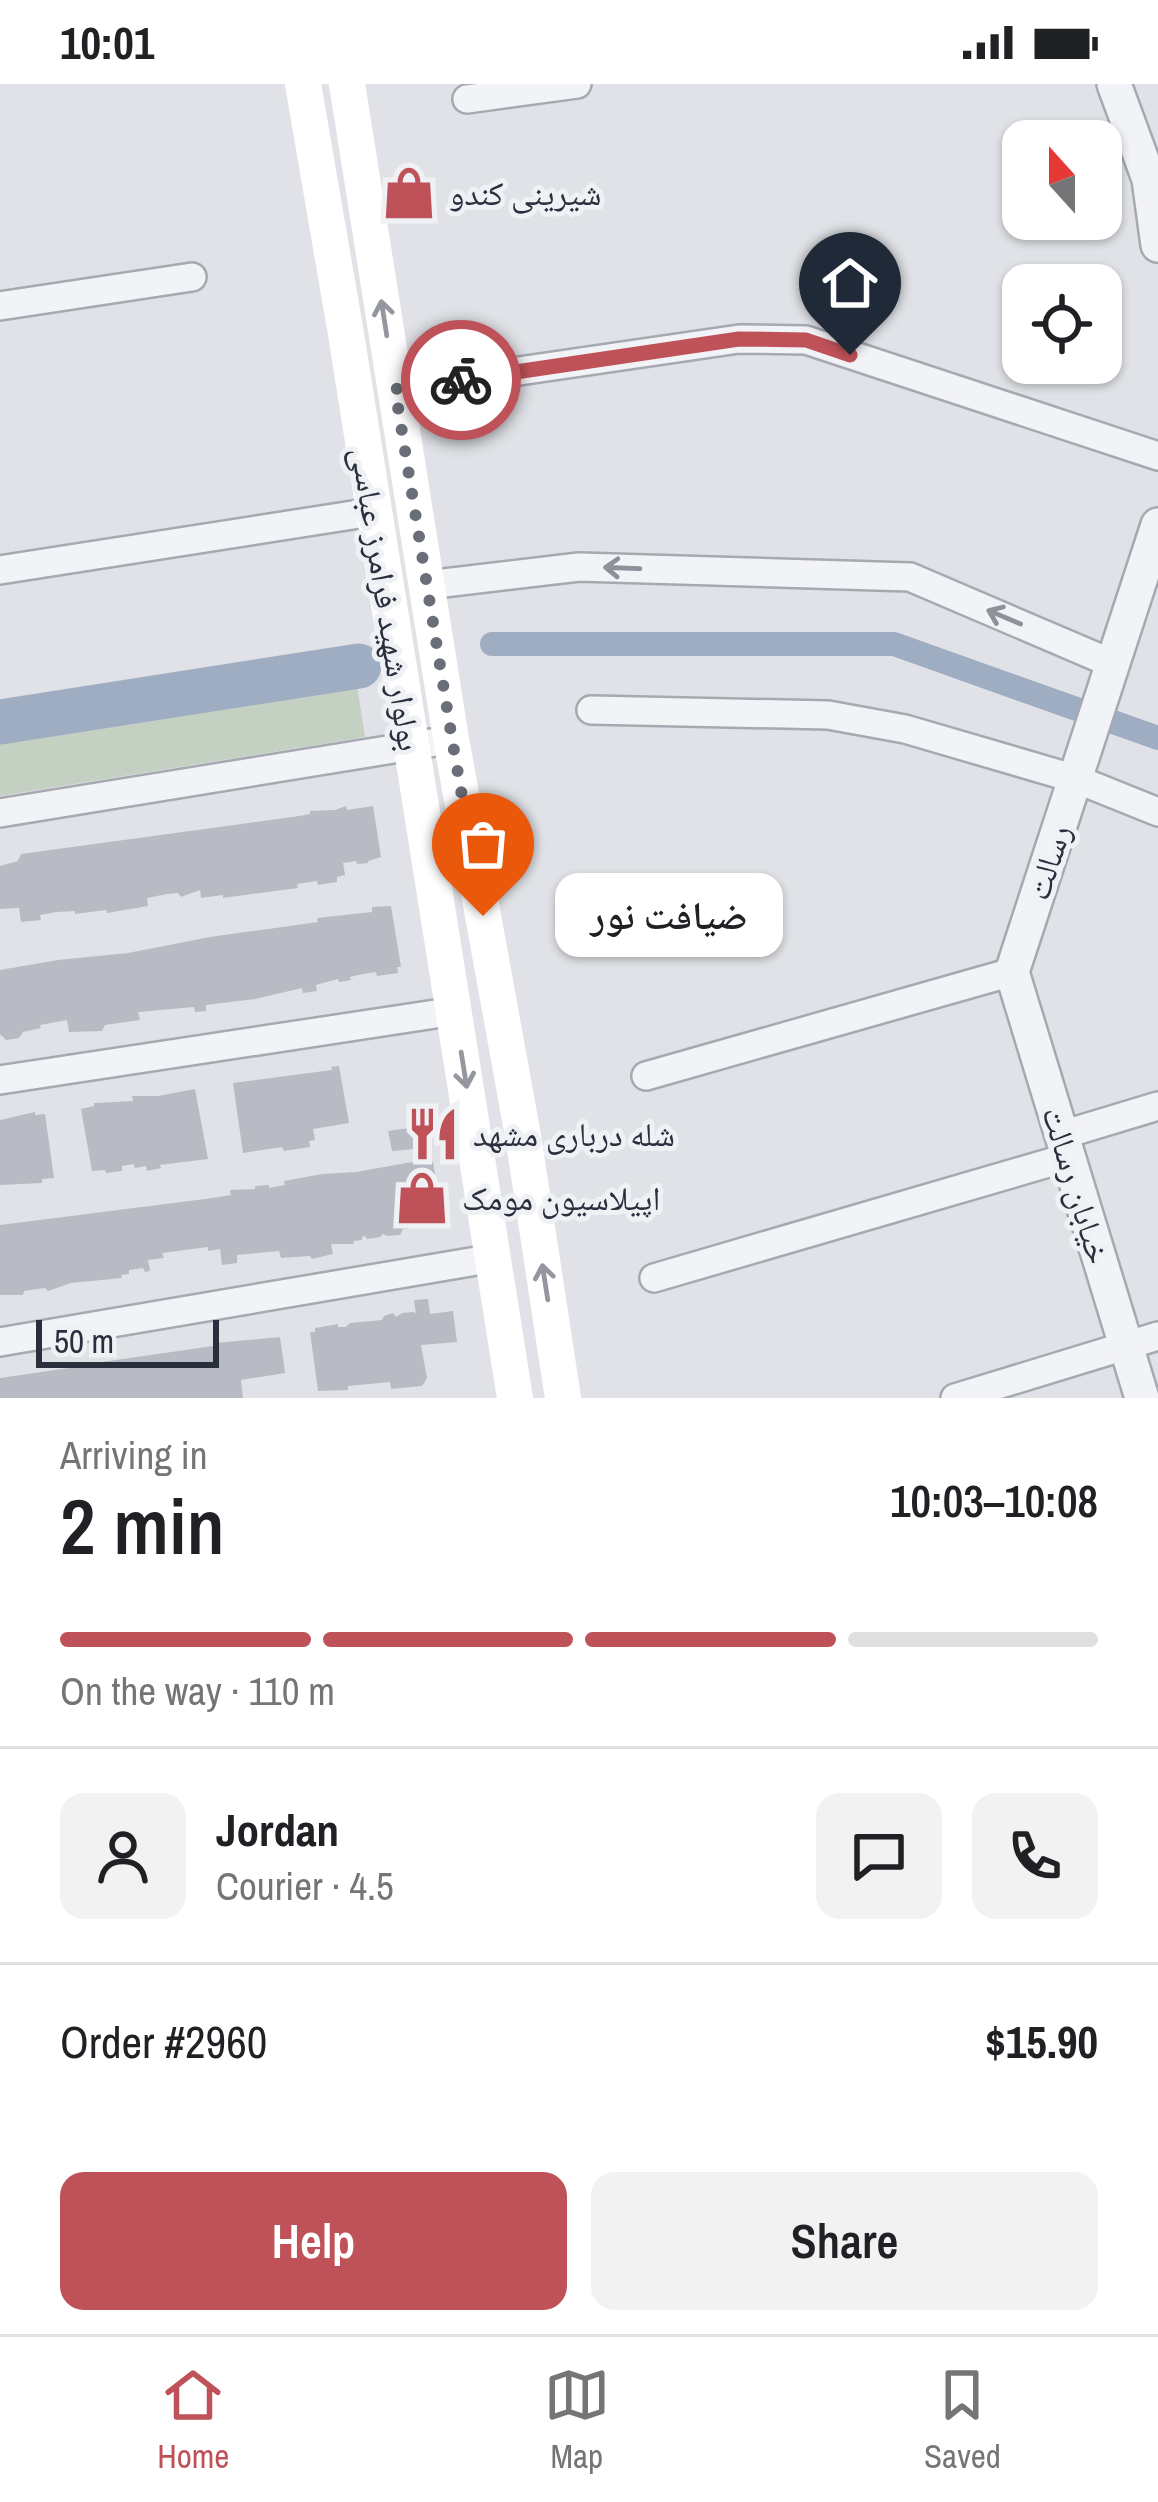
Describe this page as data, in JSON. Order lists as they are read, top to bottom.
{
  "streets": {
    "main road": ["بولوار شهید فرامرز عباسی"],
    "street": ["رسالت", "خیابان رسالت"]
  },
  "crossings": [
    ["رسالت", "خیابان رسالت"]
  ],
  "places": {
    "shop": ["شیرینی کندو", "اپیلاسیون مومک"],
    "other": ["ضیافت نور"],
    "restaurant": ["شله درباری مشهد"]
  },
  "scale_bar": "50 m",
  "north": "top",
  "page": {
    "status": "10:01",
    "bubble": "ضیافت نور",
    "scale": "50 m",
    "heading": ["2 min", "Arriving in", "10:03–10:08"],
    "panel": [
      "Jordan",
      "Courier · 4.5",
      "Order #2960",
      "$15.90"
    ],
    "bar": "On the way · 110 m",
    "buttons": ["Help", "Share"],
    "tabs": ["Home", "Map", "Saved"]
  }
}
